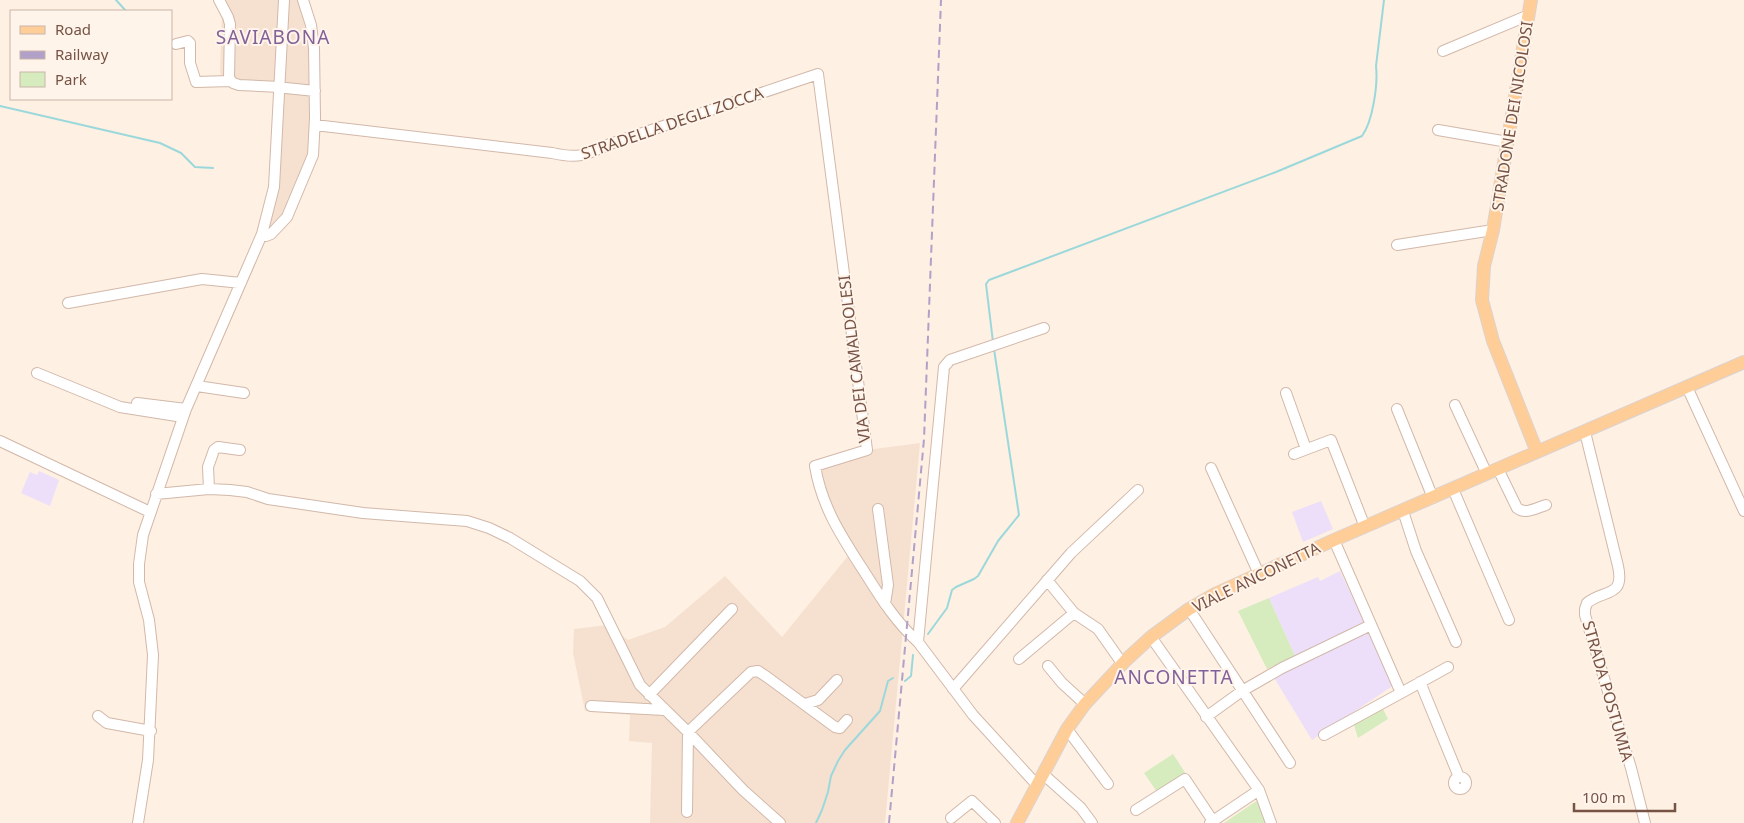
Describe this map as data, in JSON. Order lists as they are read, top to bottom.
{
  "streets": {
    "main road": ["STRADONE DEI NICOLOSI", "VIALE ANCONETTA"],
    "street": ["STRADELLA DEGLI ZOCCA", "VIA DEI CAMALDOLESI", "STRADA POSTUMIA"]
  },
  "crossings": [
    ["STRADONE DEI NICOLOSI", "VIALE ANCONETTA"],
    ["STRADELLA DEGLI ZOCCA", "VIA DEI CAMALDOLESI"],
    ["VIA DEI CAMALDOLESI", "VIALE ANCONETTA"]
  ],
  "districts": ["SAVIABONA", "ANCONETTA"],
  "legend": ["Road", "Railway", "Park"],
  "scale_bar": "100 m"
}
